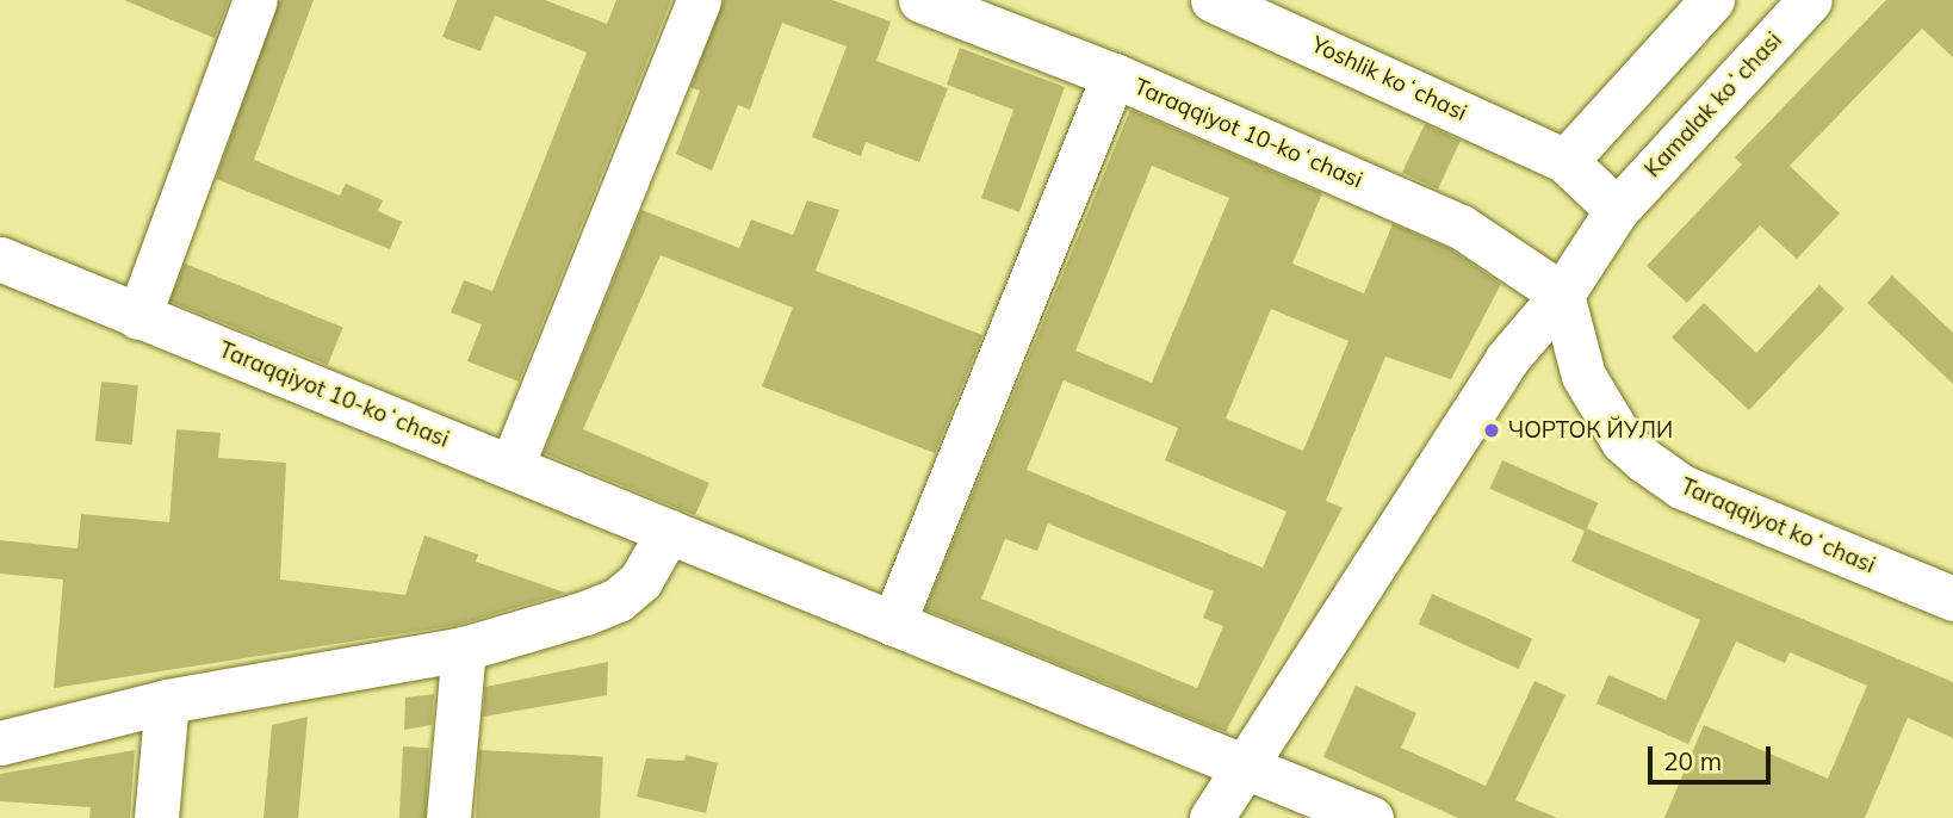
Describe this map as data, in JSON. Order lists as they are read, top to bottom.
{
  "streets": {
    "street": [
      "Yoshlik koʻchasi",
      "Kamalak koʻchasi",
      "Taraqqiyot 10-koʻchasi",
      "Taraqqiyot koʻchasi"
    ]
  },
  "crossings": [
    ["Yoshlik koʻchasi", "Kamalak koʻchasi"],
    ["Kamalak koʻchasi", "Taraqqiyot 10-koʻchasi"],
    ["Kamalak koʻchasi", "Taraqqiyot koʻchasi"],
    ["Taraqqiyot 10-koʻchasi", "Taraqqiyot koʻchasi"]
  ],
  "places": ["ЧОРТОК ЙУЛИ"],
  "scale_bar": "20 m"
}
